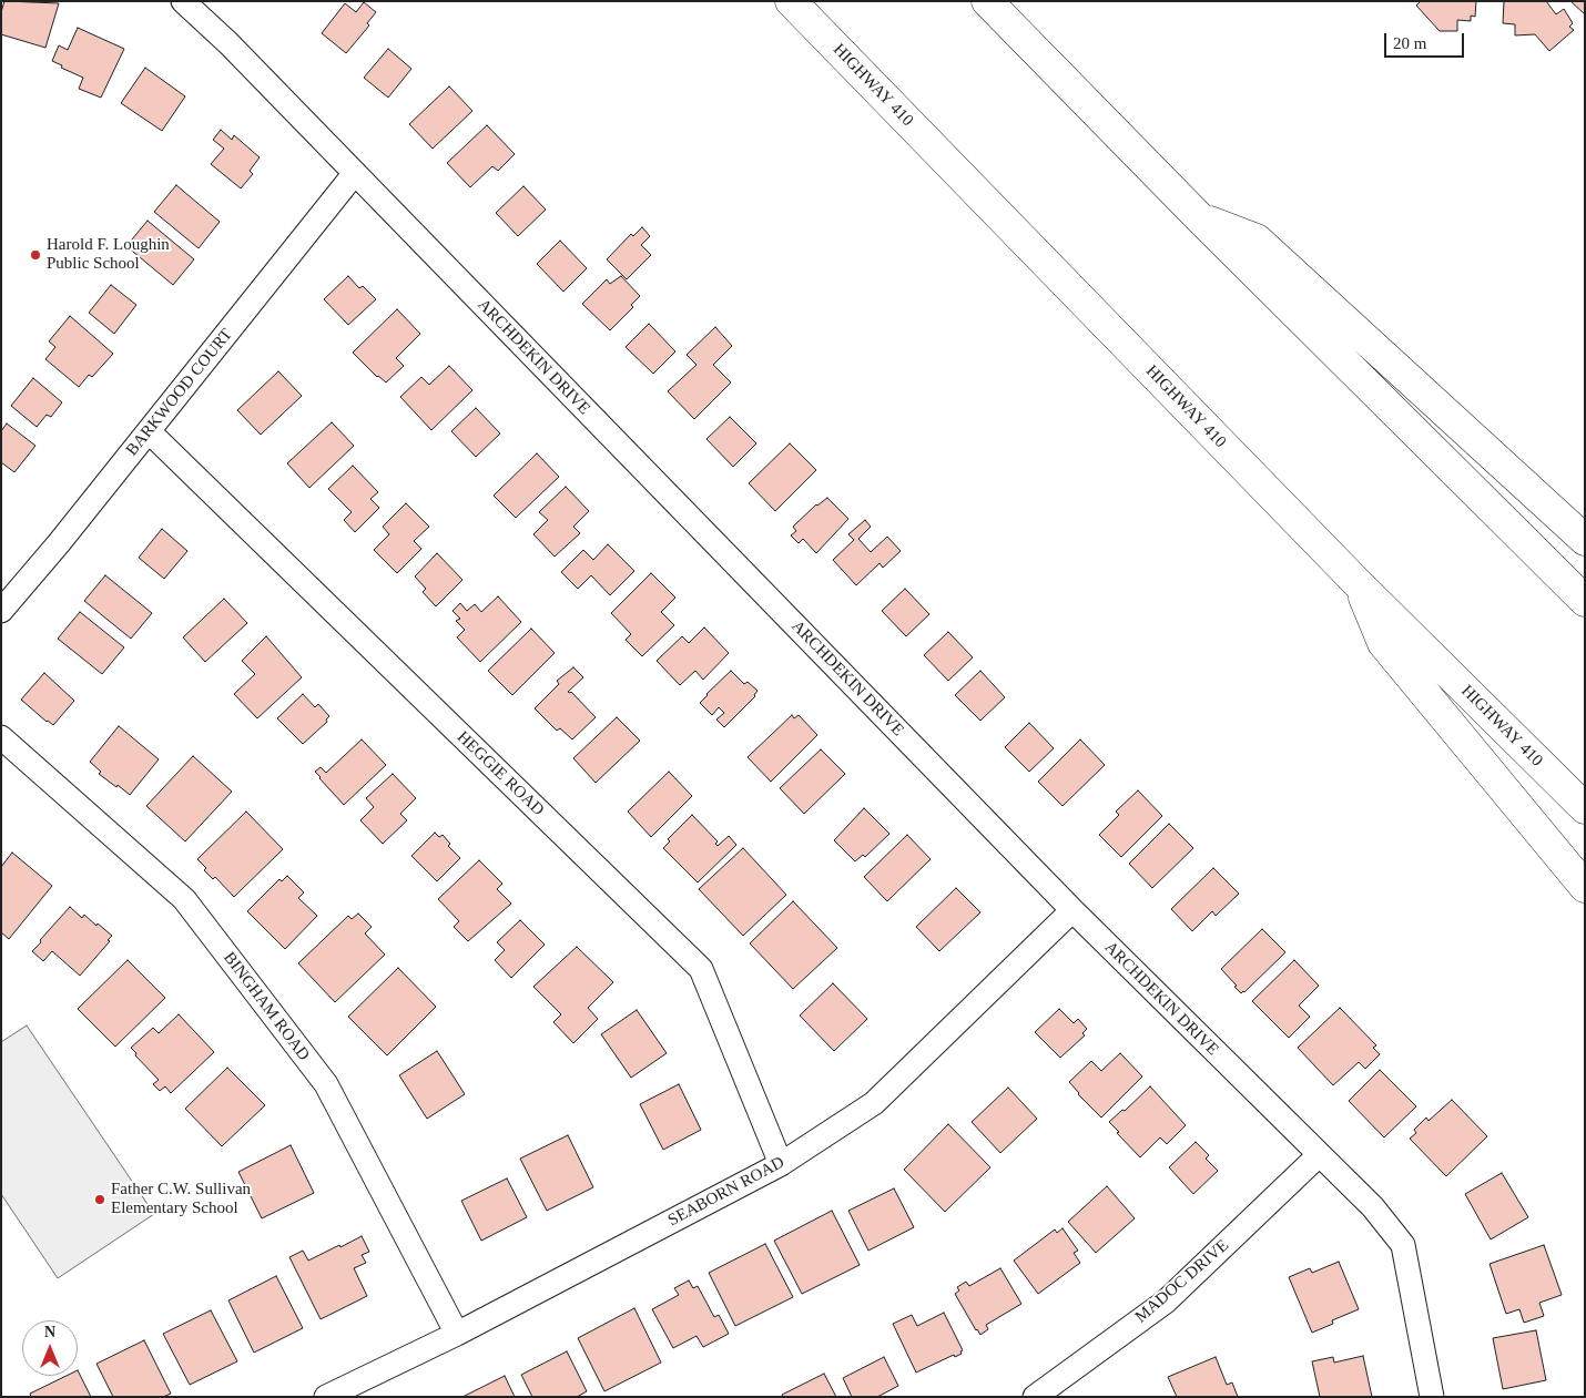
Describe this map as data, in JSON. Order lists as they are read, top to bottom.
{
  "streets": {
    "highway": ["HIGHWAY 410"],
    "street": [
      "ARCHDEKIN DRIVE",
      "BARKWOOD COURT",
      "HEGGIE ROAD",
      "BINGHAM ROAD",
      "SEABORN ROAD",
      "MADOC DRIVE"
    ]
  },
  "crossings": [
    ["ARCHDEKIN DRIVE", "BARKWOOD COURT"],
    ["ARCHDEKIN DRIVE", "SEABORN ROAD"],
    ["ARCHDEKIN DRIVE", "MADOC DRIVE"],
    ["BARKWOOD COURT", "HEGGIE ROAD"],
    ["HEGGIE ROAD", "SEABORN ROAD"],
    ["BINGHAM ROAD", "SEABORN ROAD"]
  ],
  "places": ["Harold F. Loughin Public School", "Father C.W. Sullivan Elementary School"],
  "scale_bar": "20 m",
  "north": "top"
}
